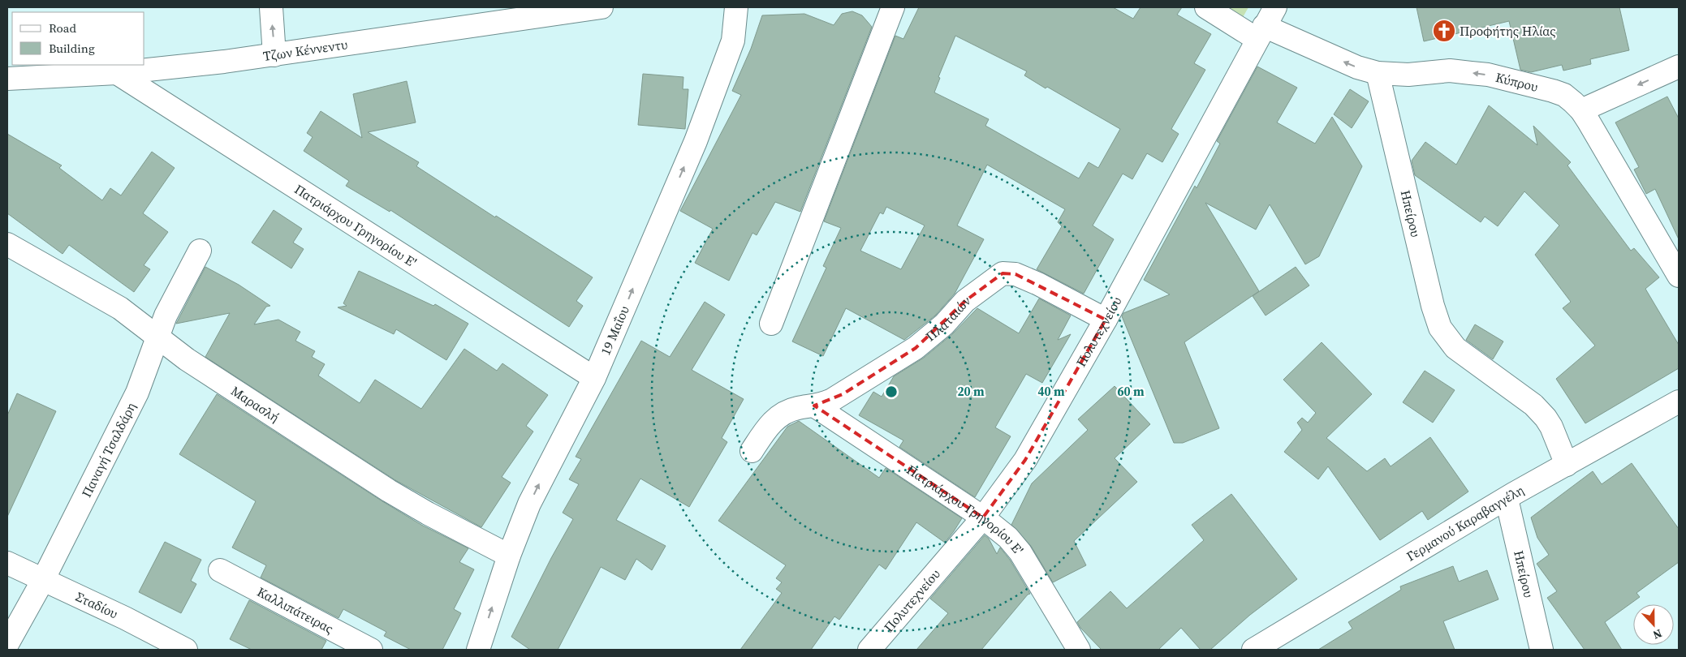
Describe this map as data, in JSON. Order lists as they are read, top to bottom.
{
  "streets": {
    "street": [
      "Τζων Κέννεντυ",
      "Κύπρου",
      "Ηπείρου",
      "Πατριάρχου Γρηγορίου Ε'",
      "Πλαταιών",
      "19 Μαΐου",
      "Πολυτεχνείου",
      "Μαρασλή",
      "Παναγή Τσαλδάρη",
      "Γερμανού Καραβαγγέλη",
      "Σταδίου",
      "Καλλιπάτειρας"
    ]
  },
  "crossings": [
    ["Τζων Κέννεντυ", "Πατριάρχου Γρηγορίου Ε'"],
    ["Κύπρου", "Ηπείρου"],
    ["Κύπρου", "Πολυτεχνείου"],
    ["Ηπείρου", "Γερμανού Καραβαγγέλη"],
    ["Πατριάρχου Γρηγορίου Ε'", "Πλαταιών"],
    ["Πατριάρχου Γρηγορίου Ε'", "19 Μαΐου"],
    ["Πατριάρχου Γρηγορίου Ε'", "Πολυτεχνείου"],
    ["Πλαταιών", "Πολυτεχνείου"],
    ["19 Μαΐου", "Μαρασλή"],
    ["Μαρασλή", "Παναγή Τσαλδάρη"],
    ["Παναγή Τσαλδάρη", "Σταδίου"]
  ],
  "one_way": ["Κύπρου"],
  "places": {
    "church": ["Προφήτης Ηλίας"]
  },
  "legend": ["Road", "Building"],
  "north": "bottom",
  "rings": ["20 m", "40 m", "60 m"]
}
